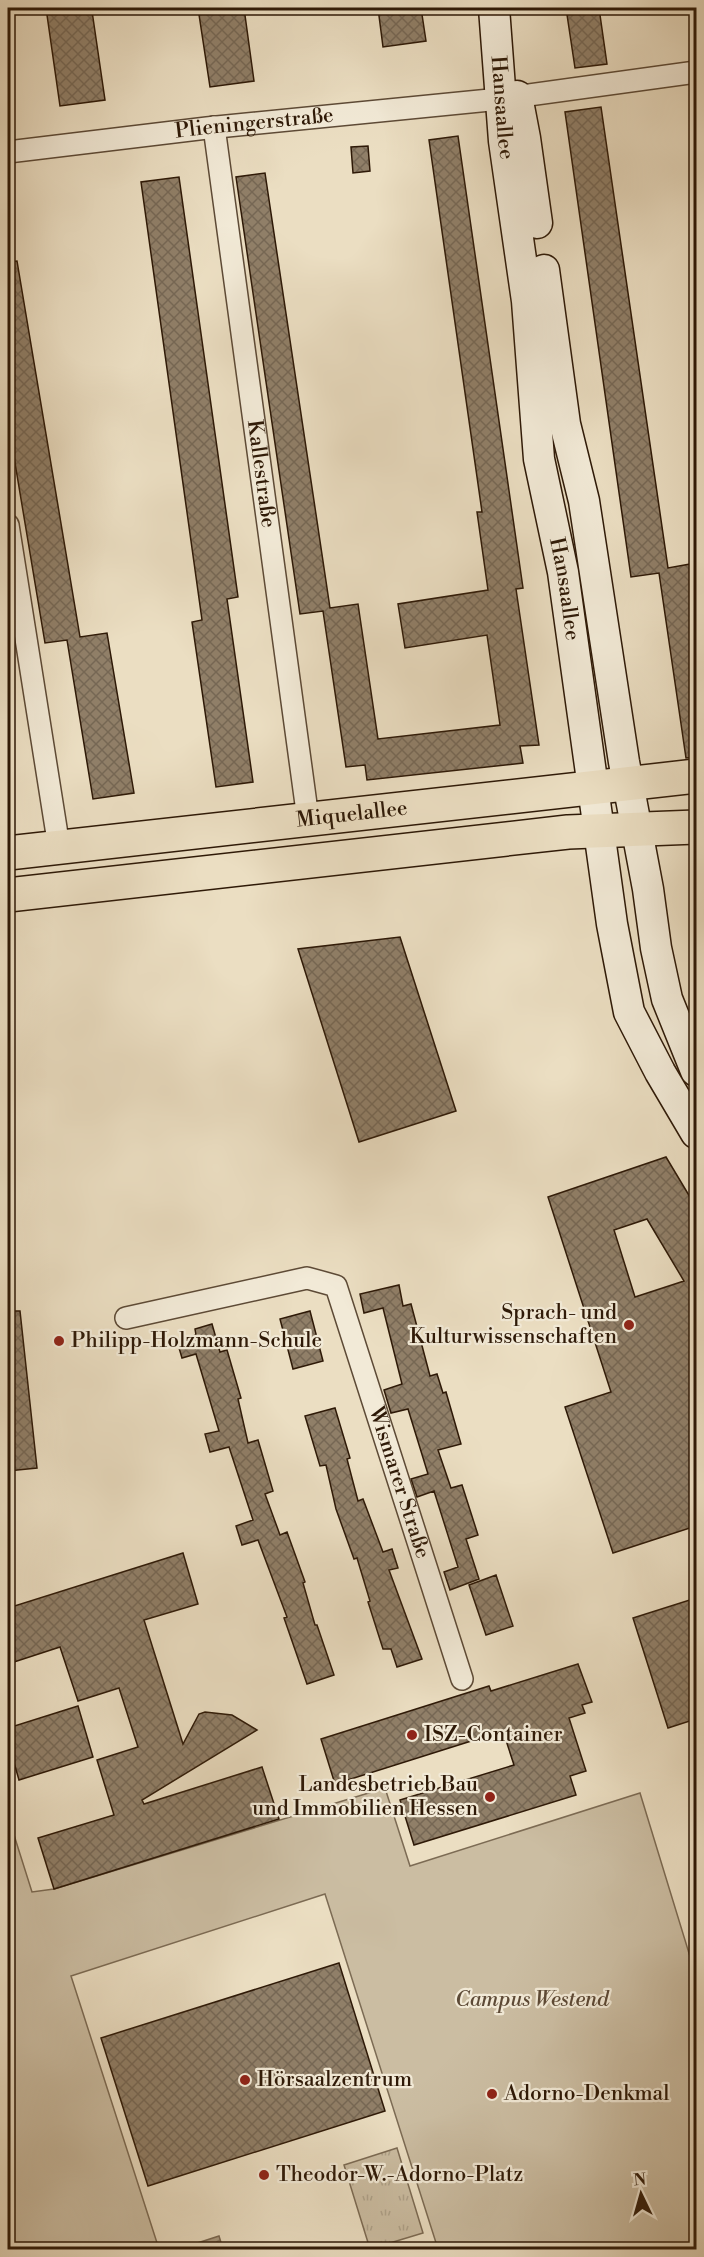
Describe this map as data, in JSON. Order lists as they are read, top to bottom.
{
  "streets": {
    "main road": ["Hansaallee", "Miquelallee"],
    "street": ["Plieningerstraße", "Kallestraße", "Wismarer Straße"]
  },
  "crossings": [
    ["Hansaallee", "Plieningerstraße"],
    ["Hansaallee", "Miquelallee"],
    ["Plieningerstraße", "Kallestraße"],
    ["Kallestraße", "Miquelallee"]
  ],
  "parks": ["Campus Westend"],
  "places": [
    "Sprach- und Kulturwissenschaften",
    "Philipp-Holzmann-Schule",
    "ISZ-Container",
    "Landesbetrieb Bau und Immobilien Hessen",
    "Hörsaalzentrum",
    "Adorno-Denkmal",
    "Theodor-W.-Adorno-Platz"
  ],
  "north": "top"
}
